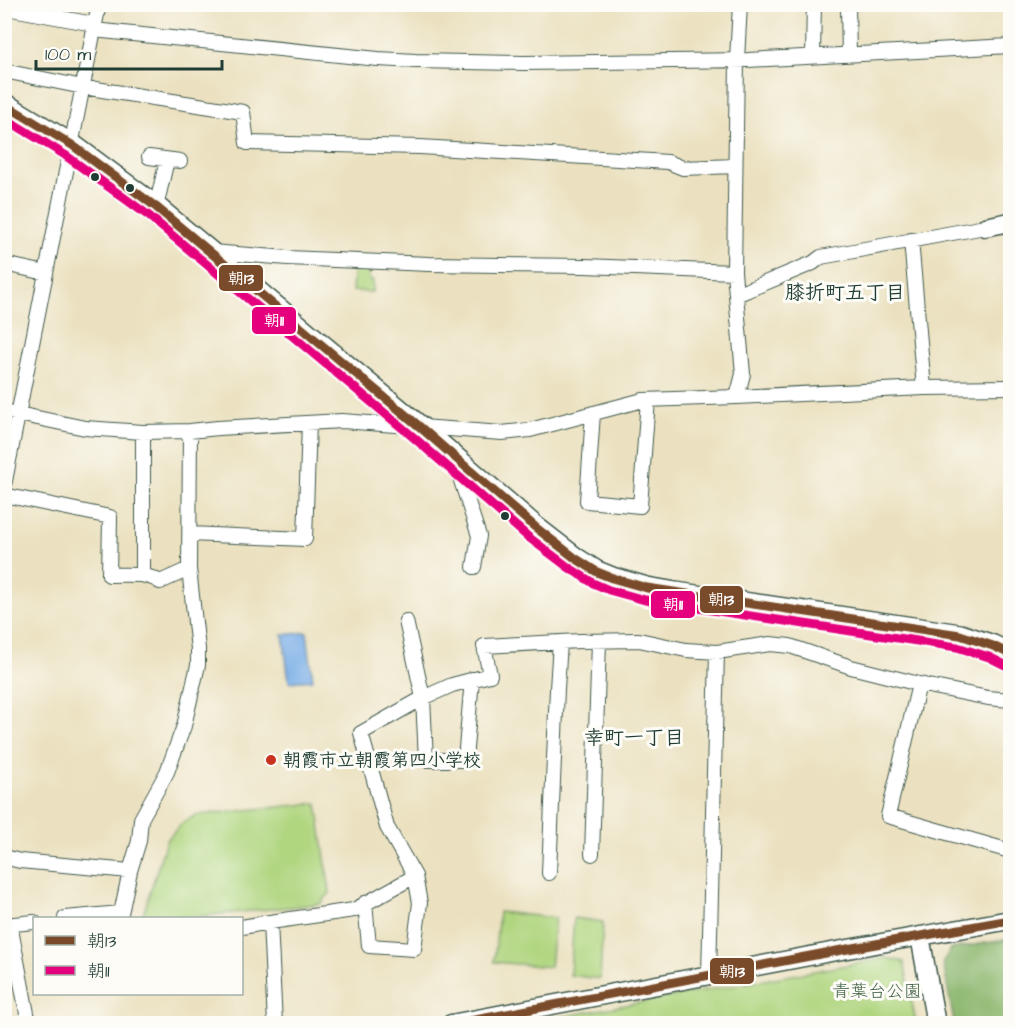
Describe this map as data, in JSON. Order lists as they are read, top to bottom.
{
  "districts": ["膝折町五丁目", "幸町一丁目"],
  "parks": ["青葉台公園"],
  "places": ["朝霞市立朝霞第四小学校"],
  "lines": ["transit line 朝13", "transit line 朝11"],
  "legend": ["朝13", "朝11"],
  "scale_bar": "100 m"
}
